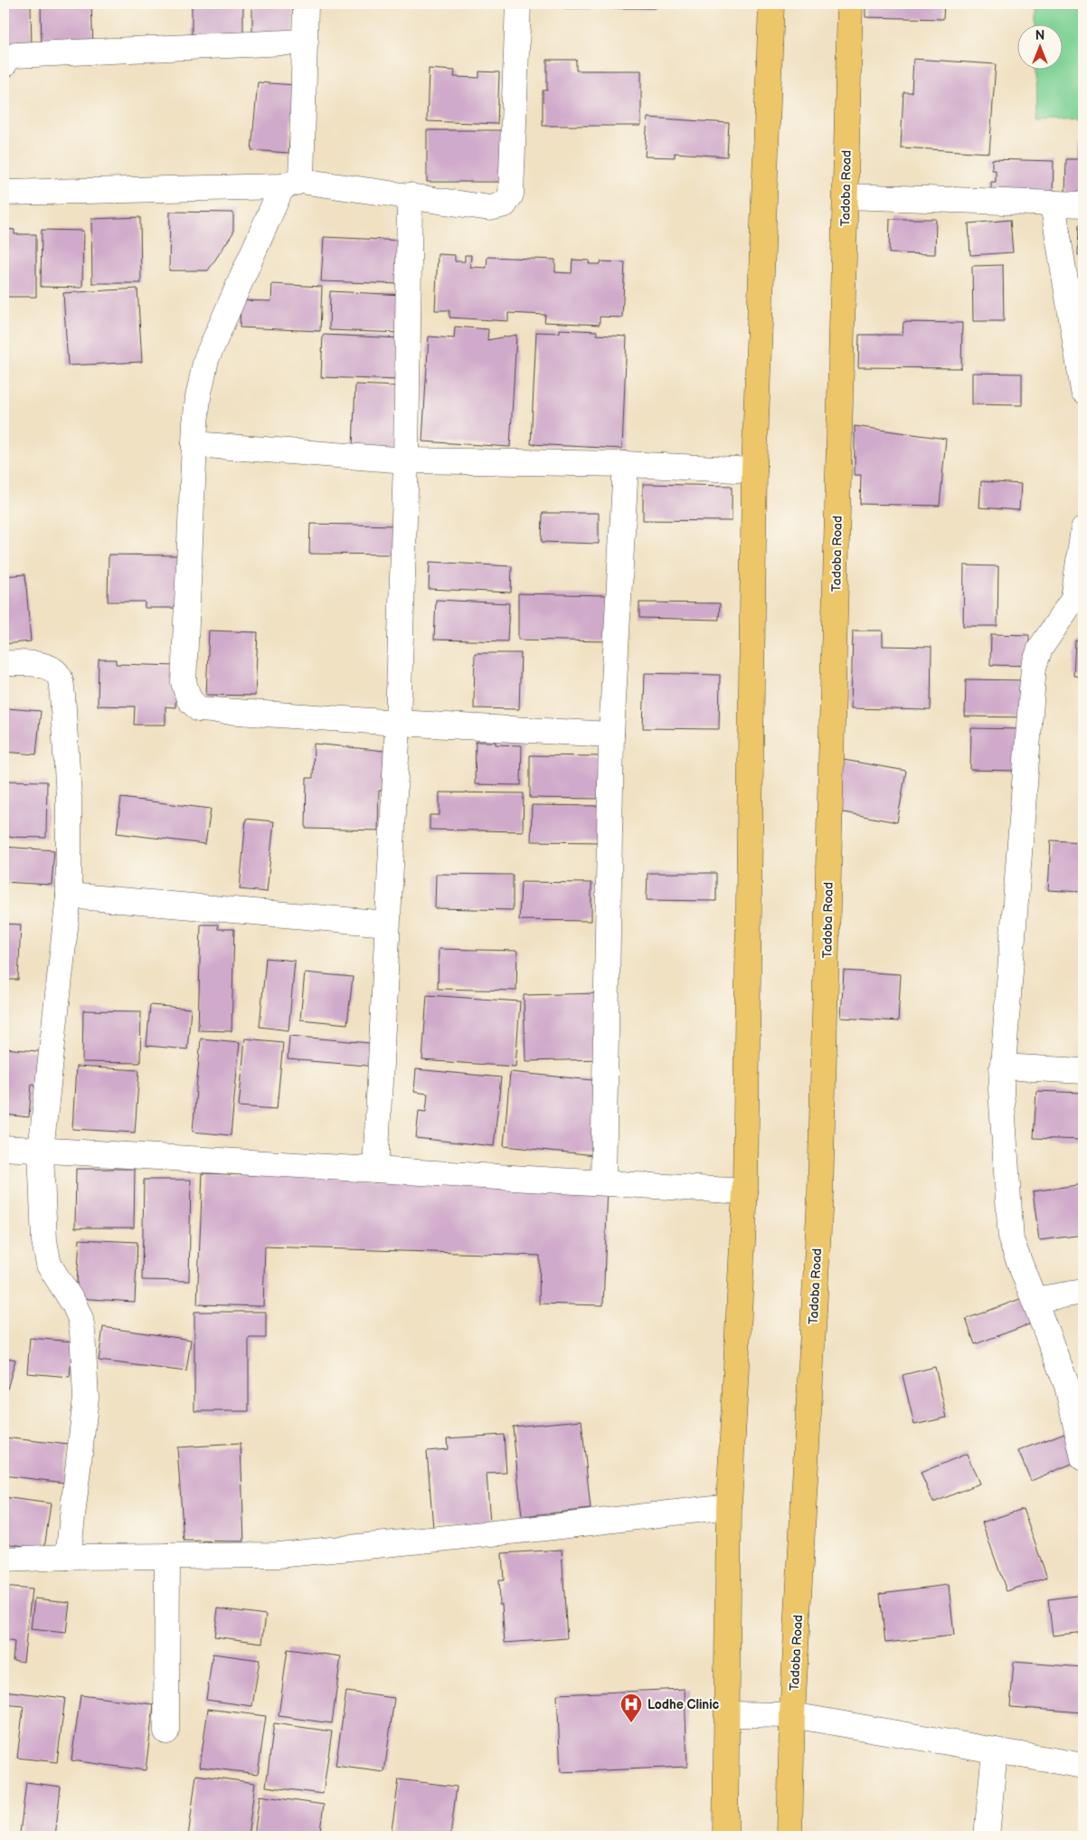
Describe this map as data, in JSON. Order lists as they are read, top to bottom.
{
  "streets": {
    "main road": ["Tadoba Road"]
  },
  "places": {
    "hospital": ["Lodhe Clinic"]
  },
  "north": "top"
}
